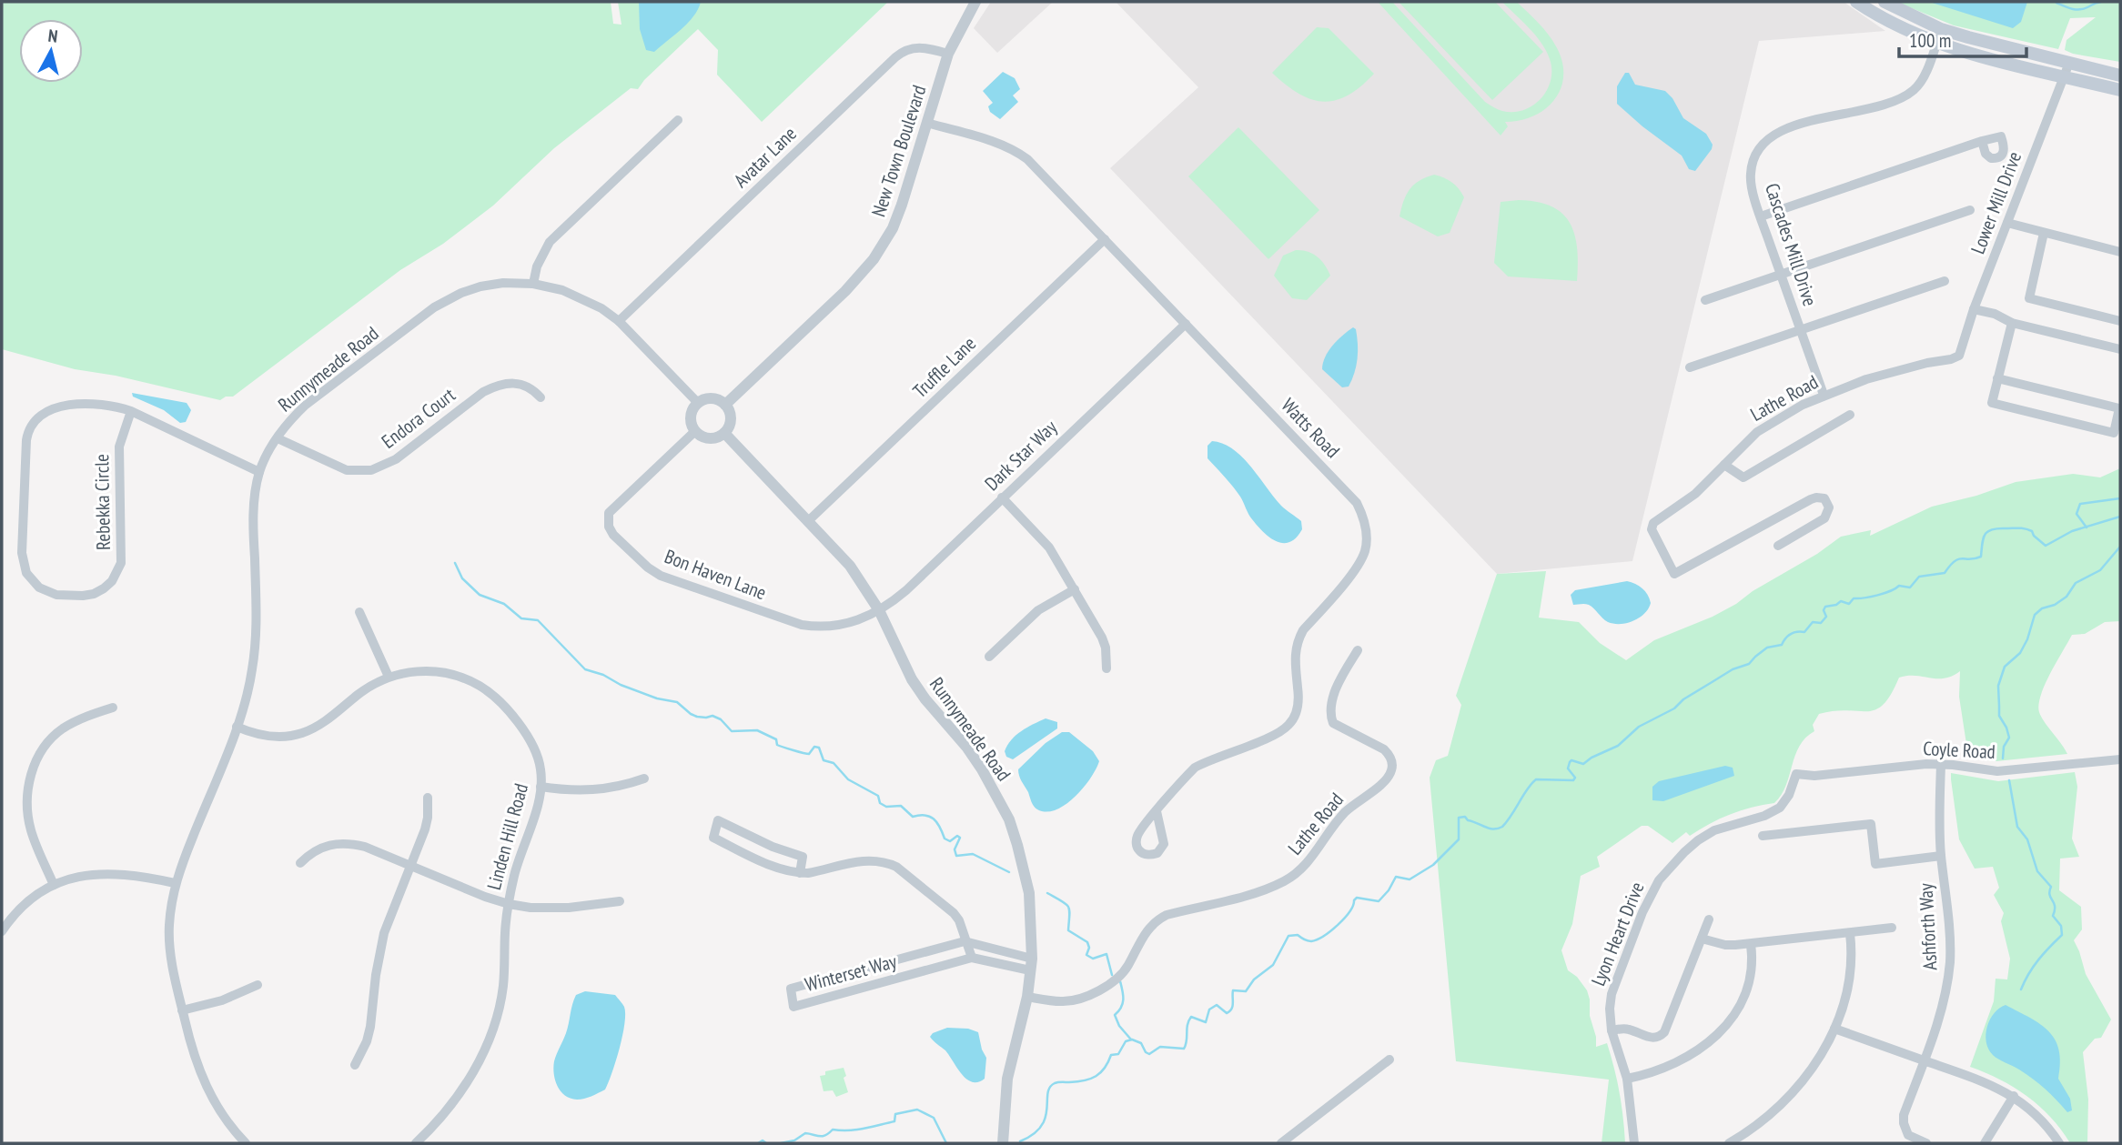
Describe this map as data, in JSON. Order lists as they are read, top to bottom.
{
  "streets": {
    "street": [
      "New Town Boulevard",
      "Avatar Lane",
      "Lower Mill Drive",
      "Cascades Mill Drive",
      "Truffle Lane",
      "Runnymeade Road",
      "Lathe Road",
      "Endora Court",
      "Watts Road",
      "Dark Star Way",
      "Rebekka Circle",
      "Bon Haven Lane",
      "Coyle Road",
      "Linden Hill Road",
      "Ashforth Way",
      "Lyon Heart Drive",
      "Winterset Way"
    ]
  },
  "crossings": [
    ["New Town Boulevard", "Avatar Lane"],
    ["New Town Boulevard", "Runnymeade Road"],
    ["New Town Boulevard", "Watts Road"],
    ["New Town Boulevard", "Bon Haven Lane"],
    ["Avatar Lane", "Runnymeade Road"],
    ["Lower Mill Drive", "Lathe Road"],
    ["Cascades Mill Drive", "Lathe Road"],
    ["Truffle Lane", "Runnymeade Road"],
    ["Truffle Lane", "Watts Road"],
    ["Runnymeade Road", "Lathe Road"],
    ["Runnymeade Road", "Endora Court"],
    ["Runnymeade Road", "Dark Star Way"],
    ["Runnymeade Road", "Rebekka Circle"],
    ["Runnymeade Road", "Bon Haven Lane"],
    ["Runnymeade Road", "Linden Hill Road"],
    ["Runnymeade Road", "Winterset Way"],
    ["Watts Road", "Dark Star Way"],
    ["Dark Star Way", "Bon Haven Lane"],
    ["Coyle Road", "Ashforth Way"],
    ["Coyle Road", "Lyon Heart Drive"]
  ],
  "scale_bar": "100 m",
  "north": "top"
}
